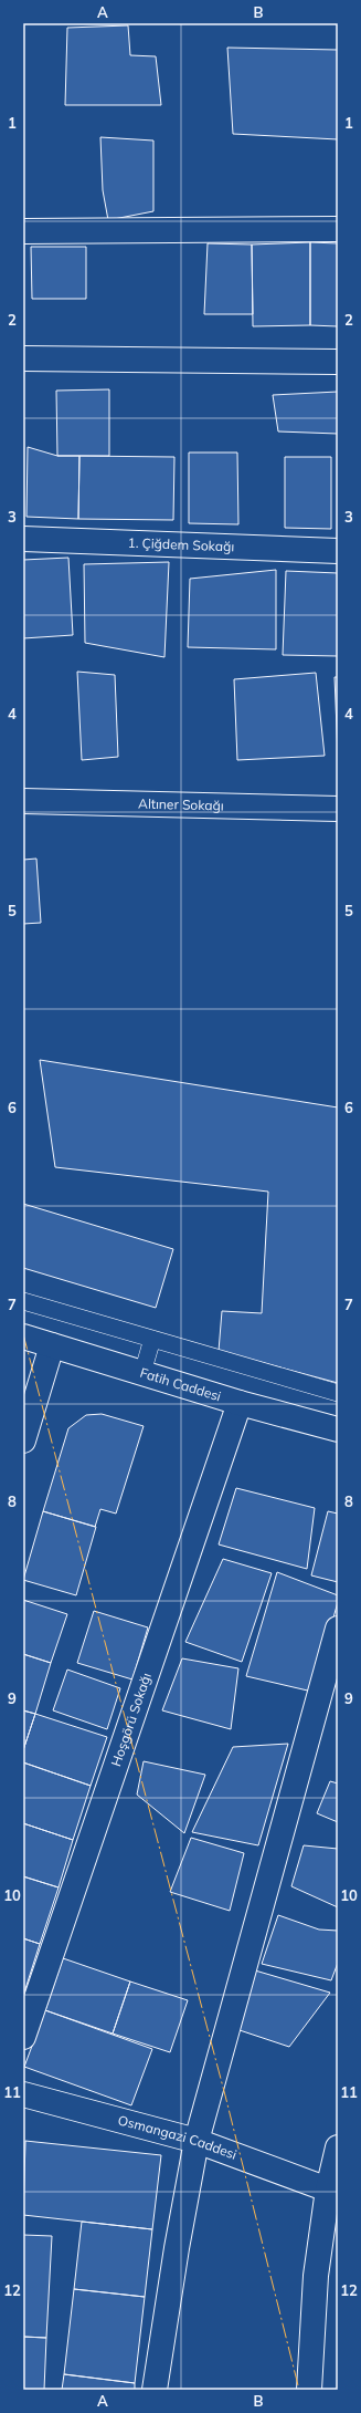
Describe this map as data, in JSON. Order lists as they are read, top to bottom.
{
  "streets": {
    "street": [
      "1. Çiğdem Sokağı",
      "Altıner Sokağı",
      "Fatih Caddesi",
      "Hoşgörü Sokağı",
      "Osmangazi Caddesi"
    ]
  },
  "crossings": [
    ["Fatih Caddesi", "Hoşgörü Sokağı"]
  ],
  "grid": {
    "columns": ["A", "B"],
    "rows": [
      "1",
      "2",
      "3",
      "4",
      "5",
      "6",
      "7",
      "8",
      "9",
      "10",
      "11",
      "12"
    ]
  }
}
